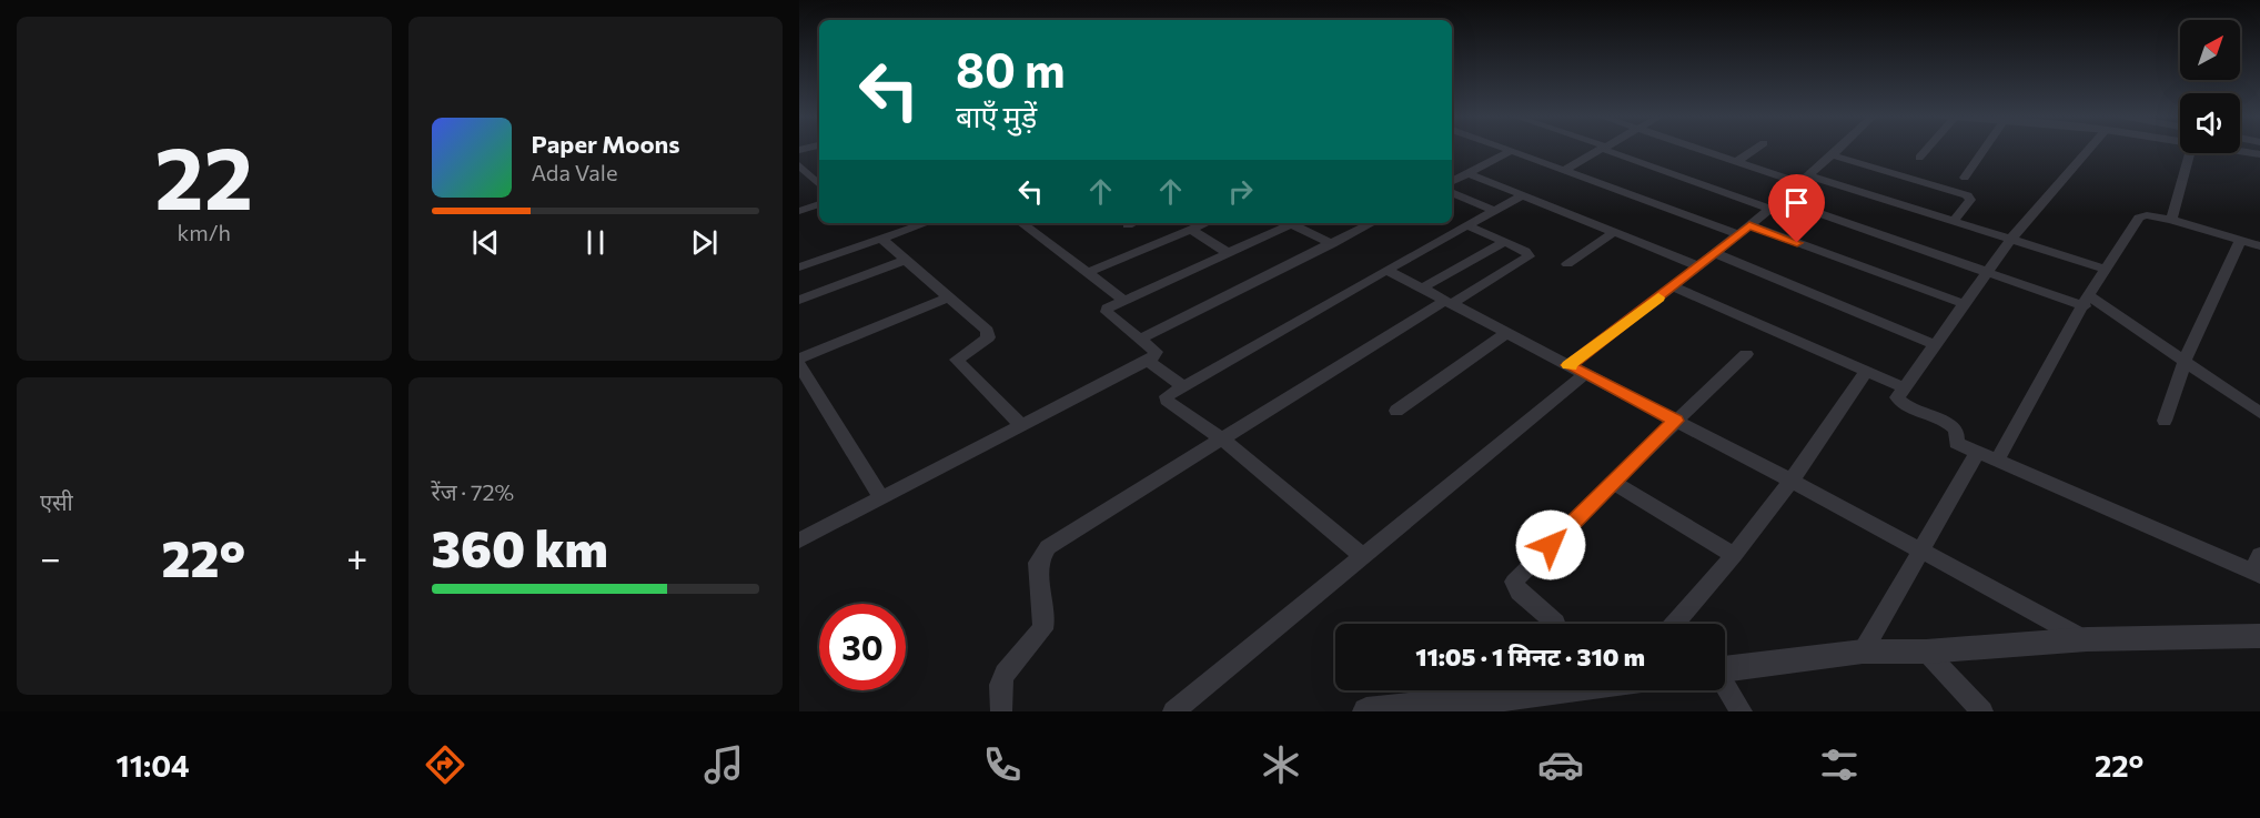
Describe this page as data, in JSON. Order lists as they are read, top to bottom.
{
  "north": "top right",
  "page": {
    "tile": [
      ["22", "km/h"],
      "एसी",
      ["रेंज · 72%", "360 km"]
    ],
    "turn": ["80 m", "बाएँ मुड़ें"],
    "song": ["Paper Moons", "Ada Vale"],
    "heat": ["−", "22°", "+"],
    "limit": "30",
    "trip": "11:05 · 1 मिनट · 310 m",
    "tabs": ["11:04", "22°"]
  }
}
